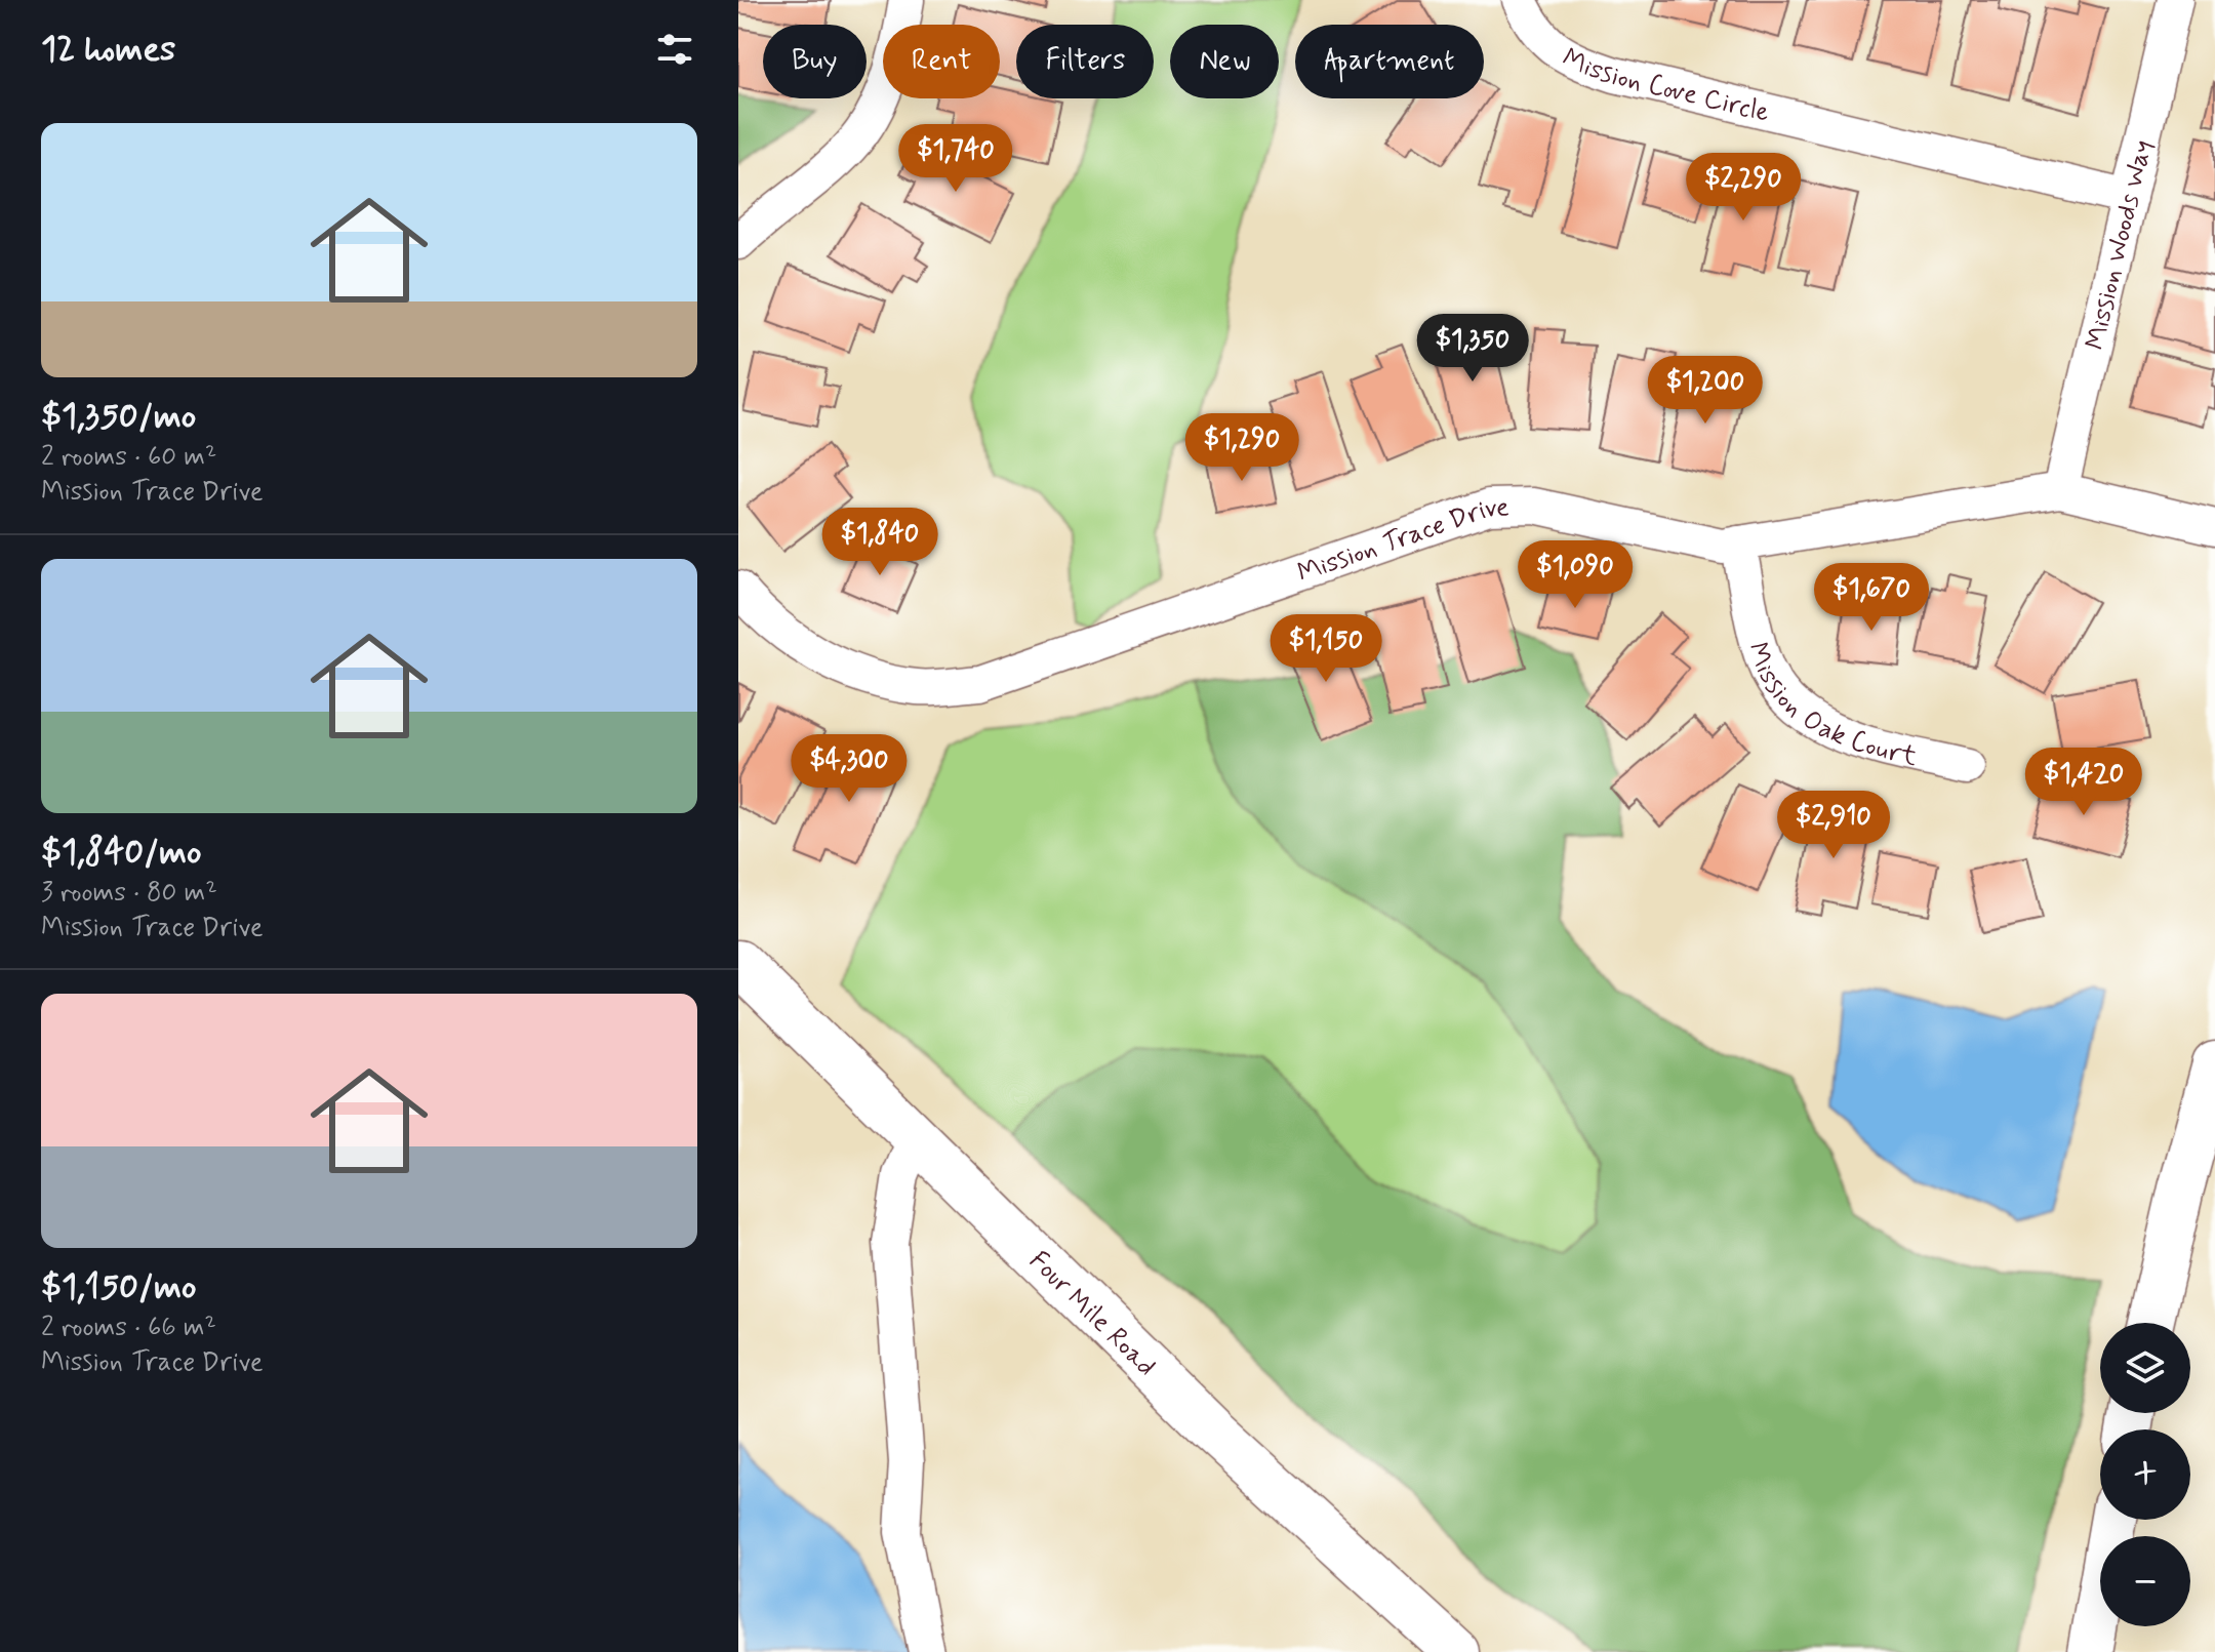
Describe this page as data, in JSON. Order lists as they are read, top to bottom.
{
  "streets": {
    "main road": ["Four Mile Road"],
    "street": [
      "Mission Cove Circle",
      "Mission Woods Way",
      "Mission Trace Drive",
      "Mission Oak Court"
    ]
  },
  "crossings": [
    ["Mission Cove Circle", "Mission Woods Way"],
    ["Mission Woods Way", "Mission Trace Drive"],
    ["Mission Trace Drive", "Mission Oak Court"]
  ],
  "page": {
    "heading": "12 homes",
    "chip": [
      "Buy",
      "Rent",
      "Filters",
      "New",
      "Apartment"
    ],
    "list": [
      {
        "name": "$1,350/mo",
        "note": "2 rooms · 60 m² · Mission Trace Drive"
      },
      {
        "name": "$1,840/mo",
        "note": "3 rooms · 80 m² · Mission Trace Drive"
      },
      {
        "name": "$1,150/mo",
        "note": "2 rooms · 66 m² · Mission Trace Drive"
      }
    ],
    "price": [
      "$1,740",
      "$2,290",
      "$1,350",
      "$1,200",
      "$1,290",
      "$1,840",
      "$1,090",
      "$1,670",
      "$1,150",
      "$4,300",
      "$1,420",
      "$2,910"
    ],
    "map_buttons": ["+", "−"]
  }
}
